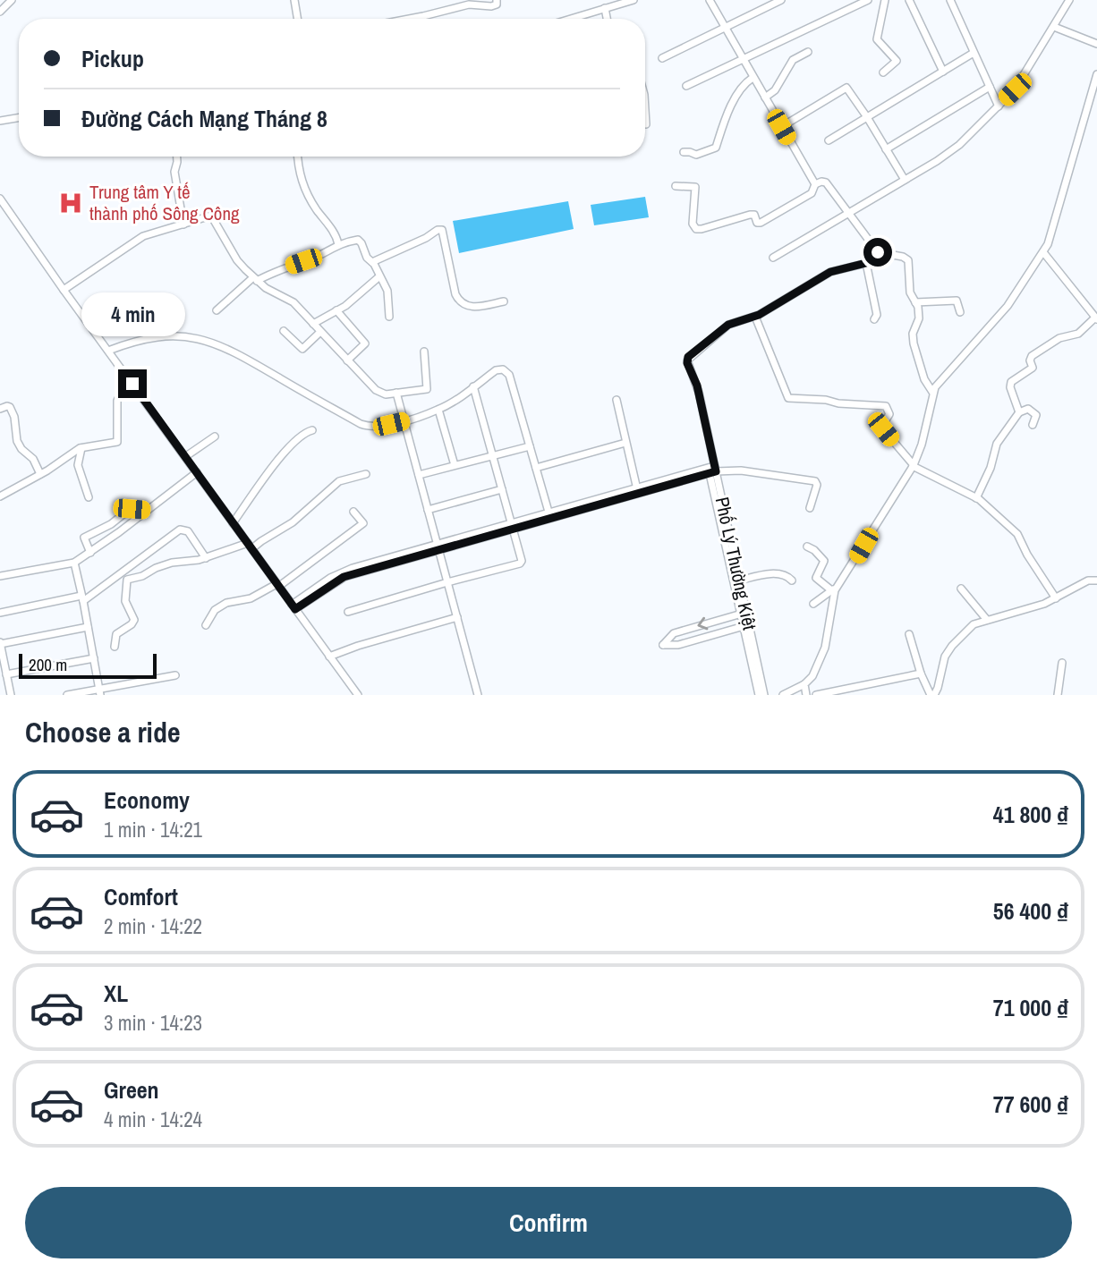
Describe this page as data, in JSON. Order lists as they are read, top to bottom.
{
  "streets": {
    "street": ["Phố Lý Thường Kiệt"]
  },
  "places": {
    "hospital": ["Trung tâm Y tế thành phố Sông Công"]
  },
  "scale_bar": "200 m",
  "page": {
    "banner": ["Pickup", "Đường Cách Mạng Tháng 8"],
    "bubble": "4 min",
    "scale": "200 m",
    "heading": "Choose a ride",
    "list": [
      {
        "name": "Economy",
        "note": "1 min · 14:21",
        "value": "41 800 ₫"
      },
      {
        "name": "Comfort",
        "note": "2 min · 14:22",
        "value": "56 400 ₫"
      },
      {
        "name": "XL",
        "note": "3 min · 14:23",
        "value": "71 000 ₫"
      },
      {
        "name": "Green",
        "note": "4 min · 14:24",
        "value": "77 600 ₫"
      }
    ],
    "buttons": "Confirm"
  }
}
